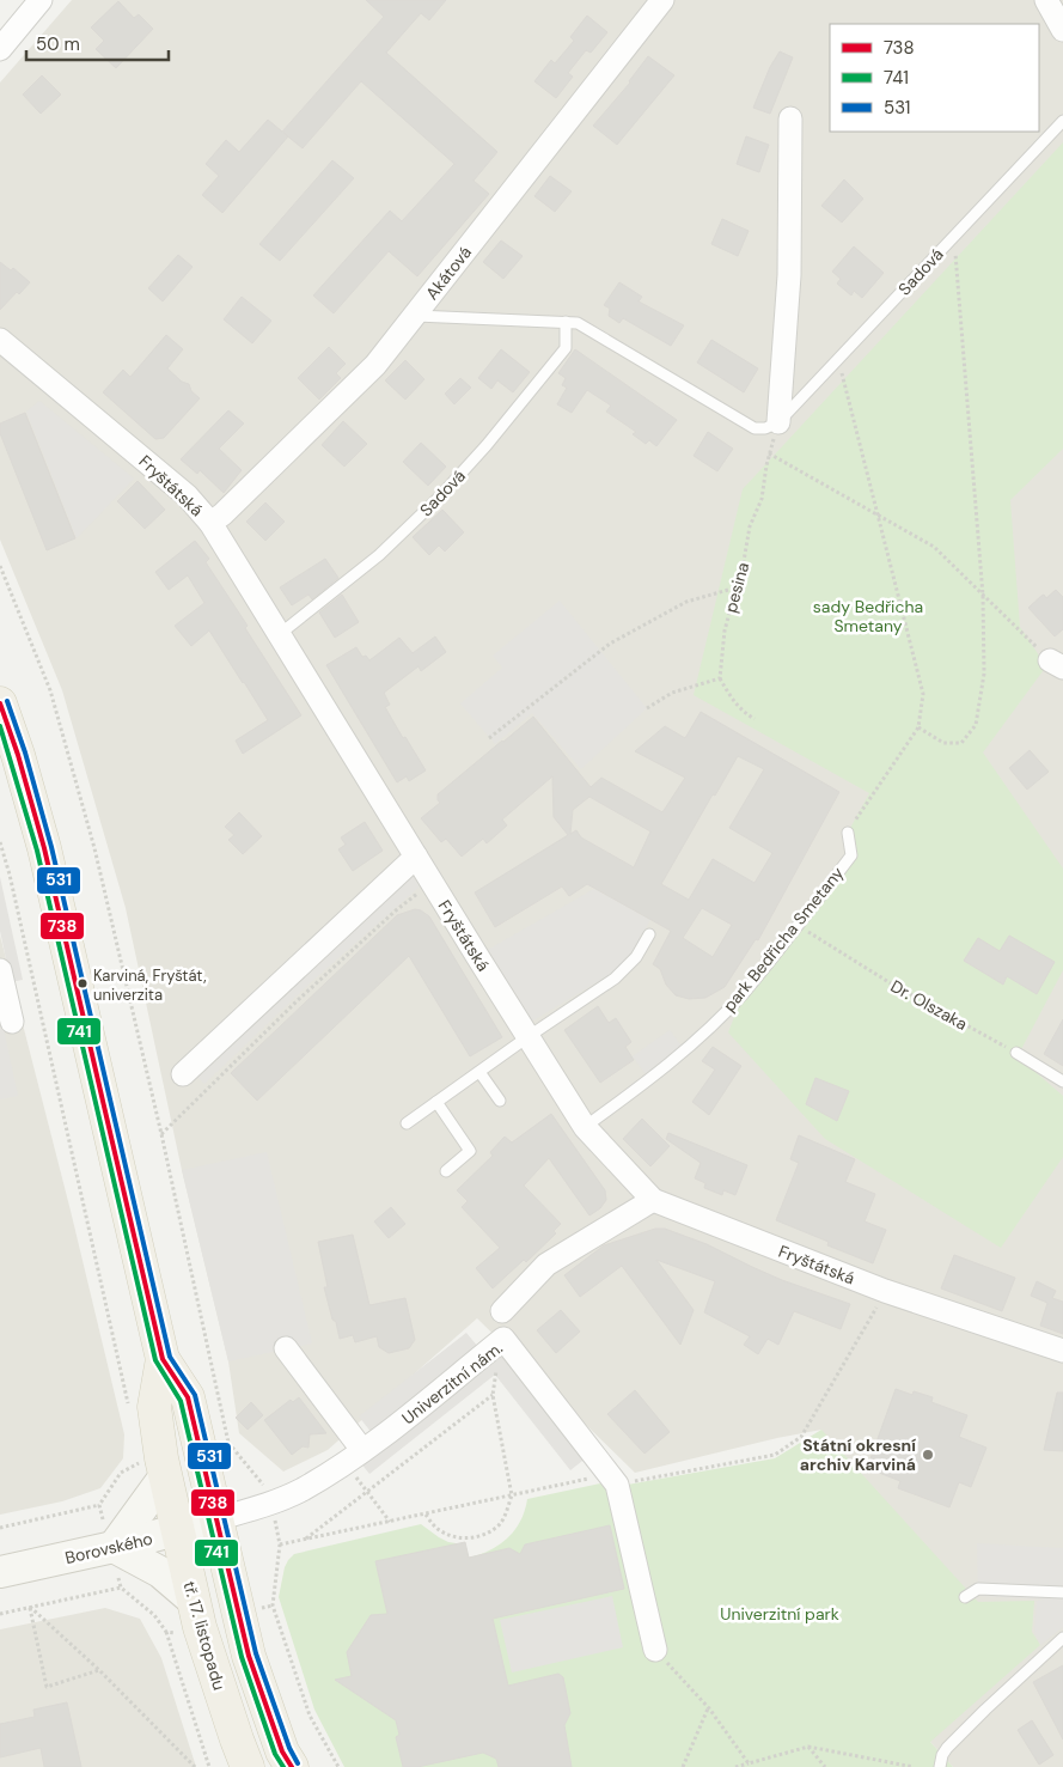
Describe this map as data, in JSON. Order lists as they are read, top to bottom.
{
  "streets": {
    "main road": ["Borovského", "tř. 17. listopadu"],
    "street": ["Akátová", "Fryštátská", "Univerzitní nám."],
    "lane": ["Sadová", "park Bedřicha Smetany"],
    "path": ["pesina", "Dr. Olszaka"]
  },
  "crossings": [
    ["Sadová", "Fryštátská"],
    ["Sadová", "pesina"],
    ["Akátová", "Fryštátská"],
    ["Fryštátská", "park Bedřicha Smetany"],
    ["park Bedřicha Smetany", "Dr. Olszaka"],
    ["Univerzitní nám.", "Borovského"],
    ["Univerzitní nám.", "tř. 17. listopadu"],
    ["Borovského", "tř. 17. listopadu"]
  ],
  "parks": ["sady Bedřicha Smetany", "Univerzitní park"],
  "places": ["Karviná, Fryštát, univerzita", "Státní okresní archiv Karviná"],
  "lines": ["transit line 531", "transit line 738", "transit line 741"],
  "legend": ["738", "741", "531"],
  "scale_bar": "50 m"
}
